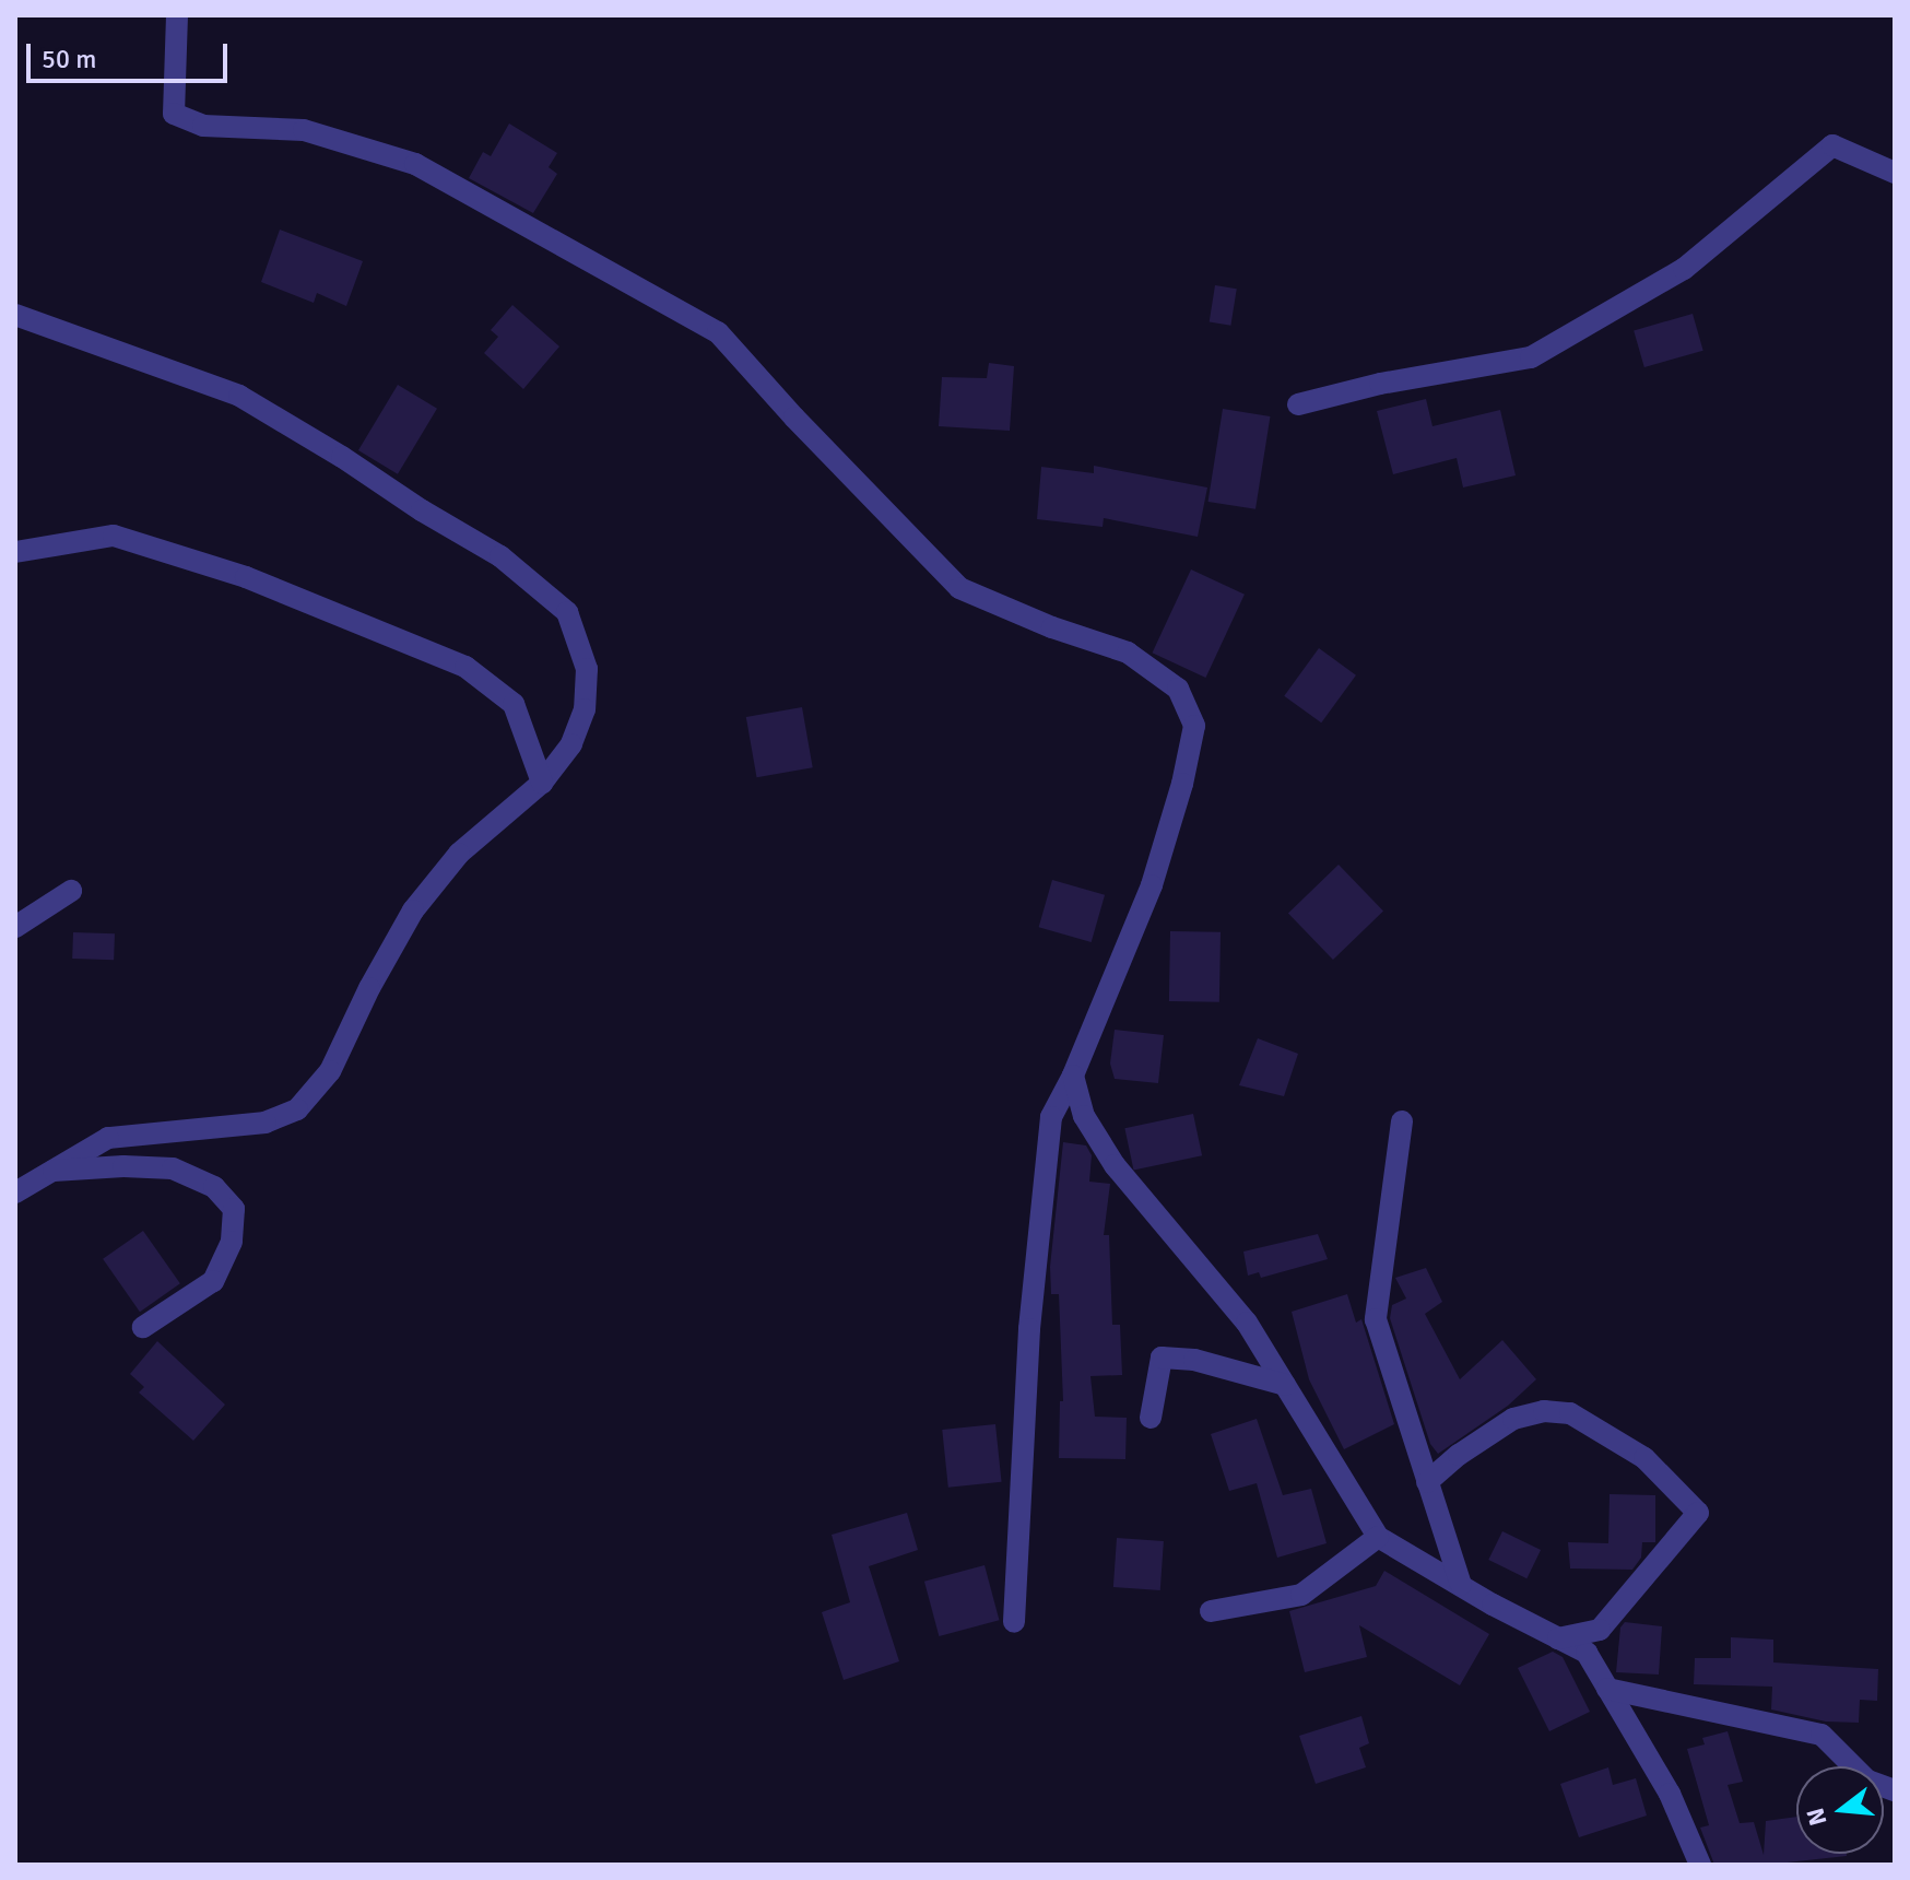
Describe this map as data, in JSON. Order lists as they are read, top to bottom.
{
  "scale_bar": "50 m",
  "north": "left"
}
